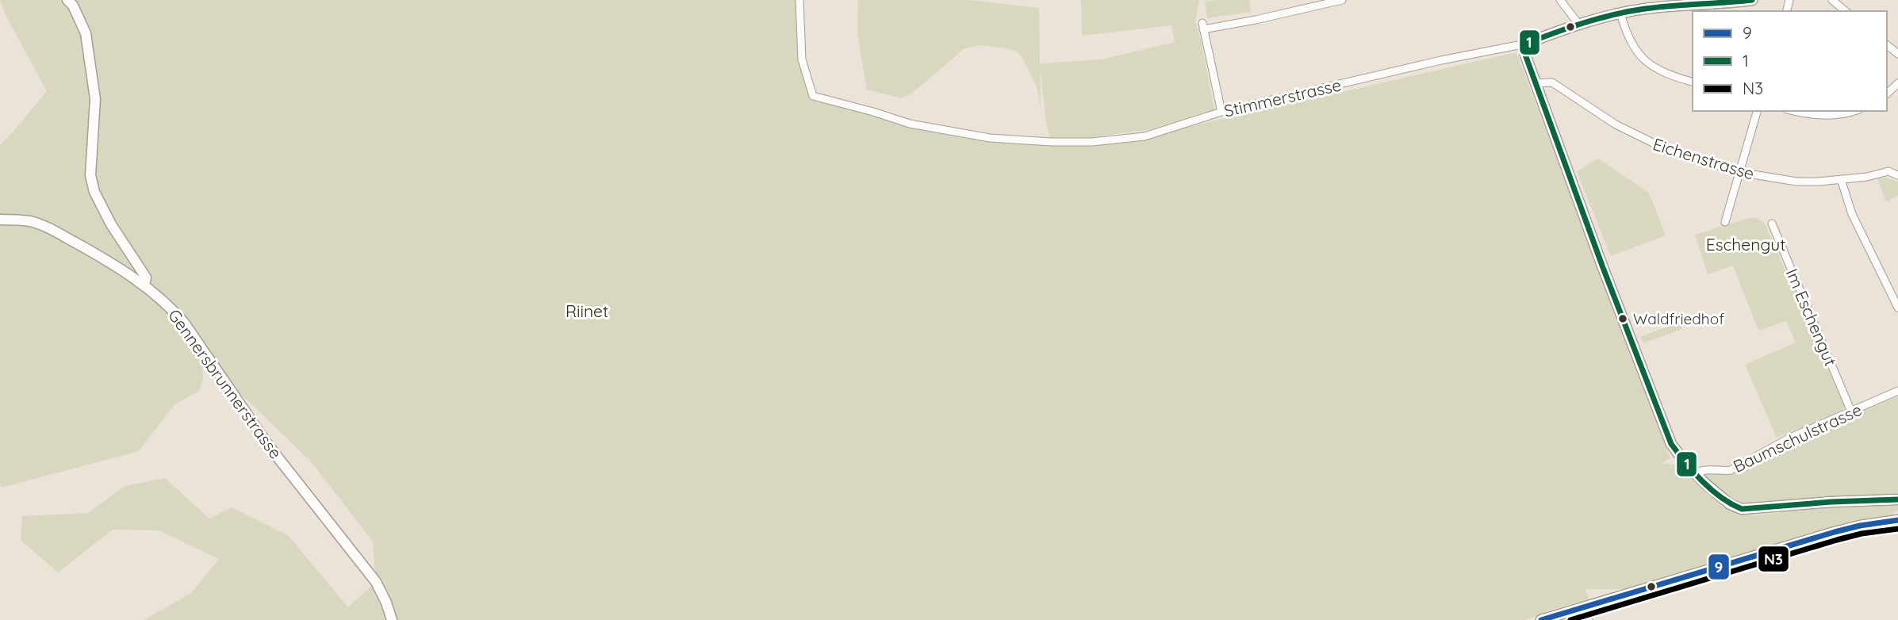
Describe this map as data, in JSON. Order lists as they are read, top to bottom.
{
  "streets": {
    "street": [
      "Stimmerstrasse",
      "Eichenstrasse",
      "Im Eschengut",
      "Gennersbrunnerstrasse",
      "Baumschulstrasse"
    ]
  },
  "crossings": [
    ["Im Eschengut", "Baumschulstrasse"]
  ],
  "parks": ["Eschengut", "Riinet"],
  "places": ["Waldfriedhof"],
  "lines": ["transit line 1", "transit line 9", "transit line N3"],
  "legend": ["9", "1", "N3"]
}
